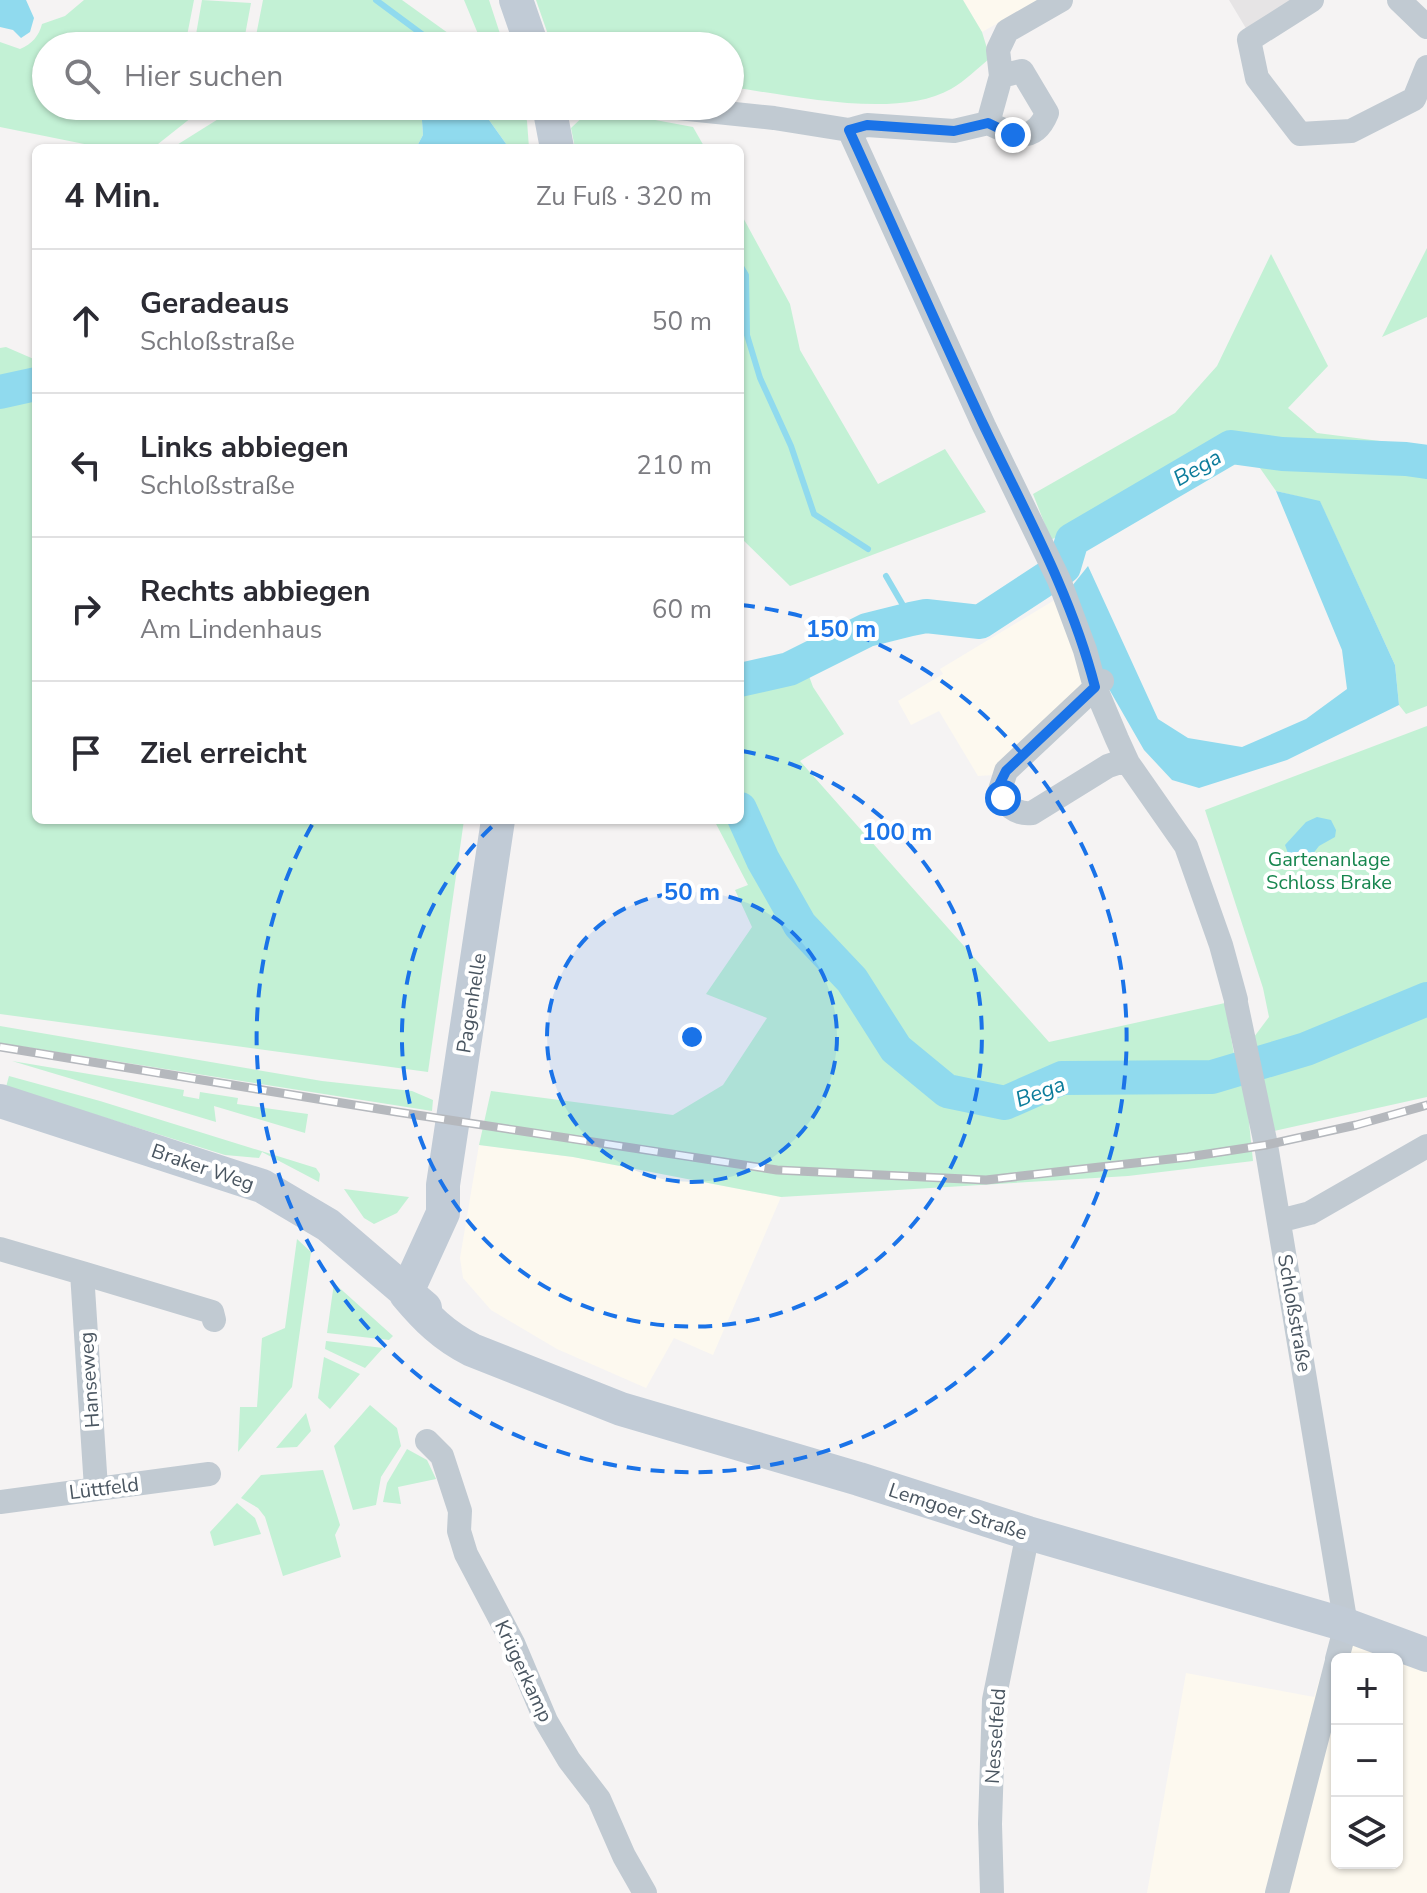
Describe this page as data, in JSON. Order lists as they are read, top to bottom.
{
  "streets": {
    "main road": ["Pagenhelle", "Braker Weg", "Lemgoer Straße"],
    "street": [
      "Schloßstraße",
      "Hanseweg",
      "Lüttfeld",
      "Krügerkamp",
      "Nesselfeld"
    ]
  },
  "crossings": [
    ["Pagenhelle", "Braker Weg"],
    ["Pagenhelle", "Lemgoer Straße"],
    ["Braker Weg", "Lemgoer Straße"],
    ["Schloßstraße", "Lemgoer Straße"],
    ["Hanseweg", "Lüttfeld"],
    ["Lemgoer Straße", "Nesselfeld"]
  ],
  "water": ["Bega"],
  "parks": ["Gartenanlage Schloss Brake"],
  "page": {
    "search": "Hier suchen",
    "heading": ["4 Min.", "Zu Fuß · 320 m"],
    "list": [
      ["Geradeaus", "Schloßstraße", "50 m"],
      ["Links abbiegen", "Schloßstraße", "210 m"],
      ["Rechts abbiegen", "Am Lindenhaus", "60 m"],
      "Ziel erreicht"
    ],
    "map_buttons": ["+", "−"]
  },
  "rings": ["150 m", "100 m", "50 m"]
}
